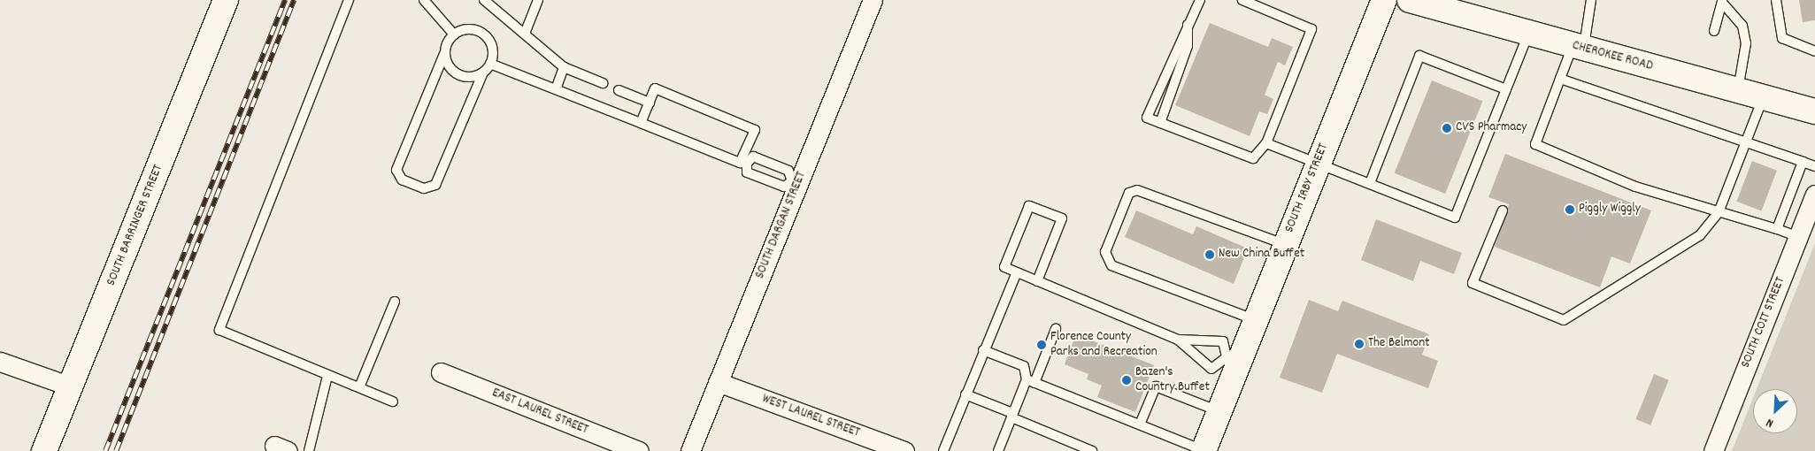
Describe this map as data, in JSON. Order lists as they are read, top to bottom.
{
  "streets": {
    "main road": ["CHEROKEE ROAD", "SOUTH IRBY STREET", "SOUTH BARRINGER STREET"],
    "street": [
      "SOUTH DARGAN STREET",
      "SOUTH COIT STREET",
      "EAST LAUREL STREET",
      "WEST LAUREL STREET"
    ]
  },
  "crossings": [
    ["SOUTH DARGAN STREET", "WEST LAUREL STREET"]
  ],
  "places": [
    "CVS Pharmacy",
    "Piggly Wiggly",
    "New China Buffet",
    "The Belmont",
    "Florence County Parks and Recreation",
    "Bazen's Country Buffet"
  ],
  "north": "bottom left"
}
